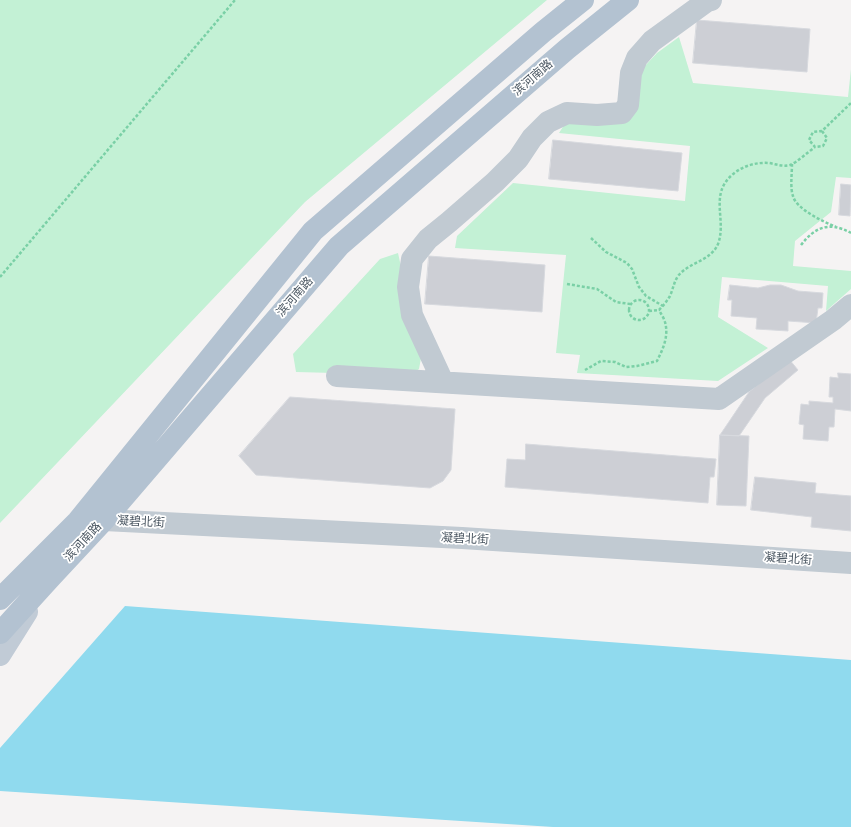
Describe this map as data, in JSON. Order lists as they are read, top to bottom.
{
  "streets": {
    "main road": ["滨河南路"],
    "street": ["凝碧北街"]
  },
  "crossings": [
    ["滨河南路", "凝碧北街"]
  ]
}
